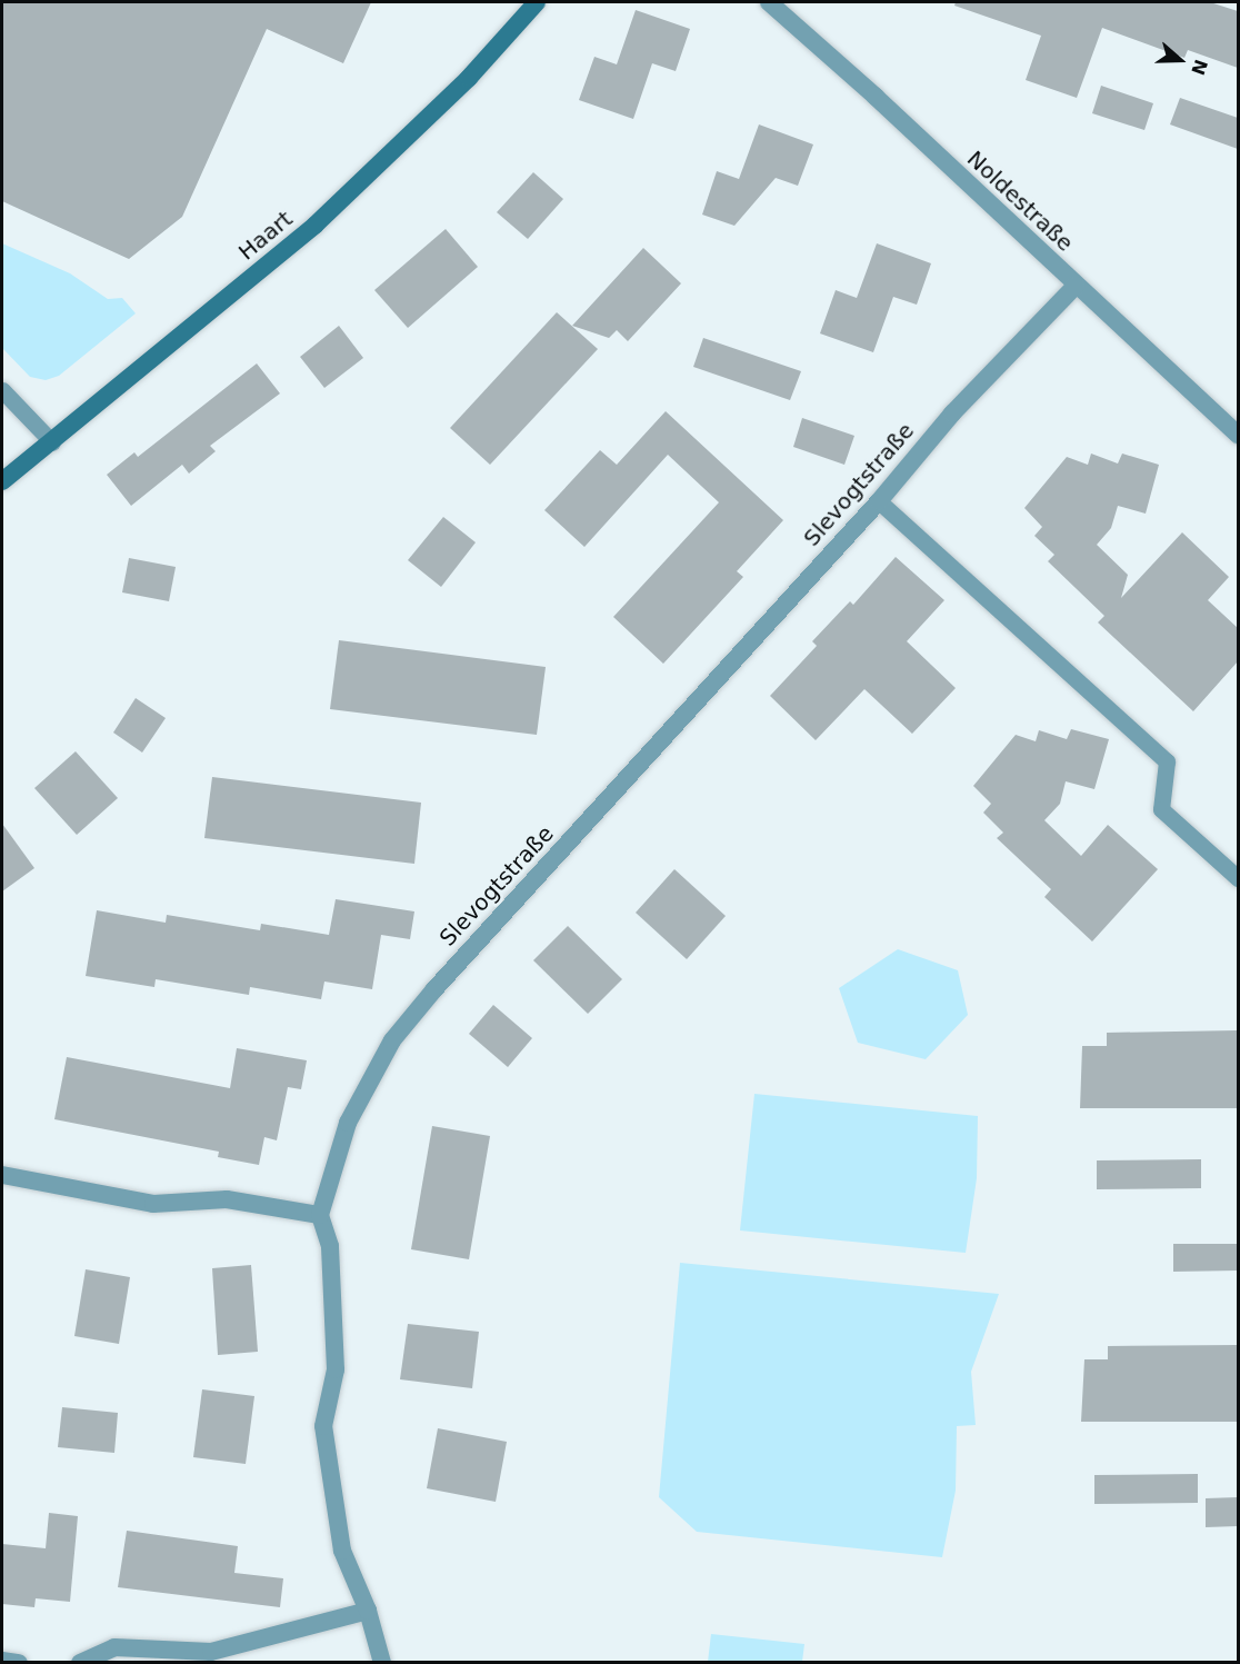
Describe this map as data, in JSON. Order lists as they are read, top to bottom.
{
  "streets": {
    "main road": ["Haart"],
    "street": ["Noldestraße", "Slevogtstraße"]
  },
  "crossings": [
    ["Noldestraße", "Slevogtstraße"]
  ],
  "north": "right"
}
